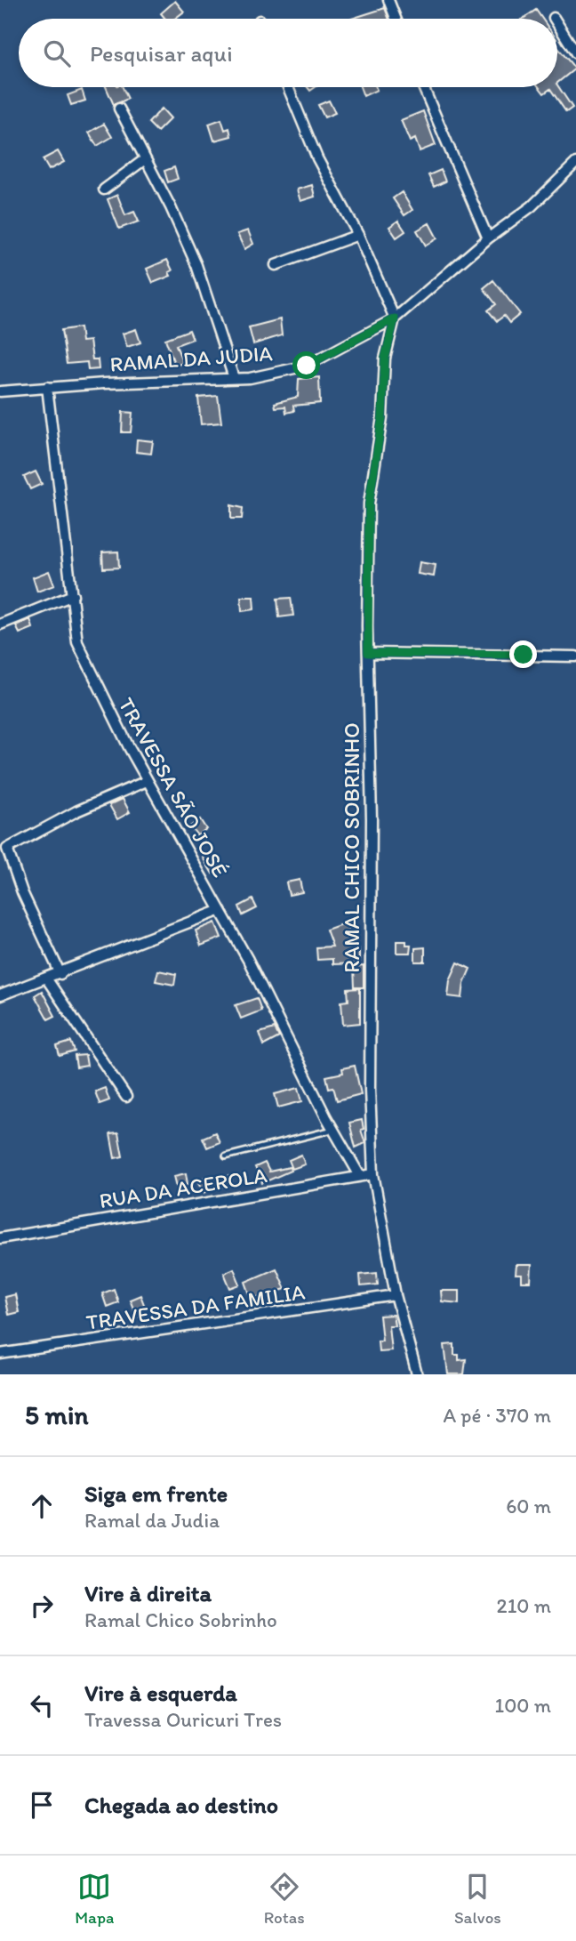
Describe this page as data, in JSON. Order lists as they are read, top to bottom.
{
  "streets": {
    "street": [
      "RAMAL DA JUDIA",
      "TRAVESSA SÃO JOSÉ",
      "RAMAL CHICO SOBRINHO",
      "RUA DA ACEROLA",
      "TRAVESSA DA FAMILIA"
    ]
  },
  "crossings": [
    ["RAMAL DA JUDIA", "TRAVESSA SÃO JOSÉ"],
    ["RAMAL DA JUDIA", "RAMAL CHICO SOBRINHO"],
    ["TRAVESSA SÃO JOSÉ", "RUA DA ACEROLA"],
    ["RAMAL CHICO SOBRINHO", "RUA DA ACEROLA"],
    ["RAMAL CHICO SOBRINHO", "TRAVESSA DA FAMILIA"]
  ],
  "page": {
    "search": "Pesquisar aqui",
    "heading": ["5 min", "A pé · 370 m"],
    "list": [
      ["Siga em frente", "Ramal da Judia", "60 m"],
      ["Vire à direita", "Ramal Chico Sobrinho", "210 m"],
      ["Vire à esquerda", "Travessa Ouricuri Tres", "100 m"],
      "Chegada ao destino"
    ],
    "nav": ["Mapa", "Rotas", "Salvos"]
  }
}
